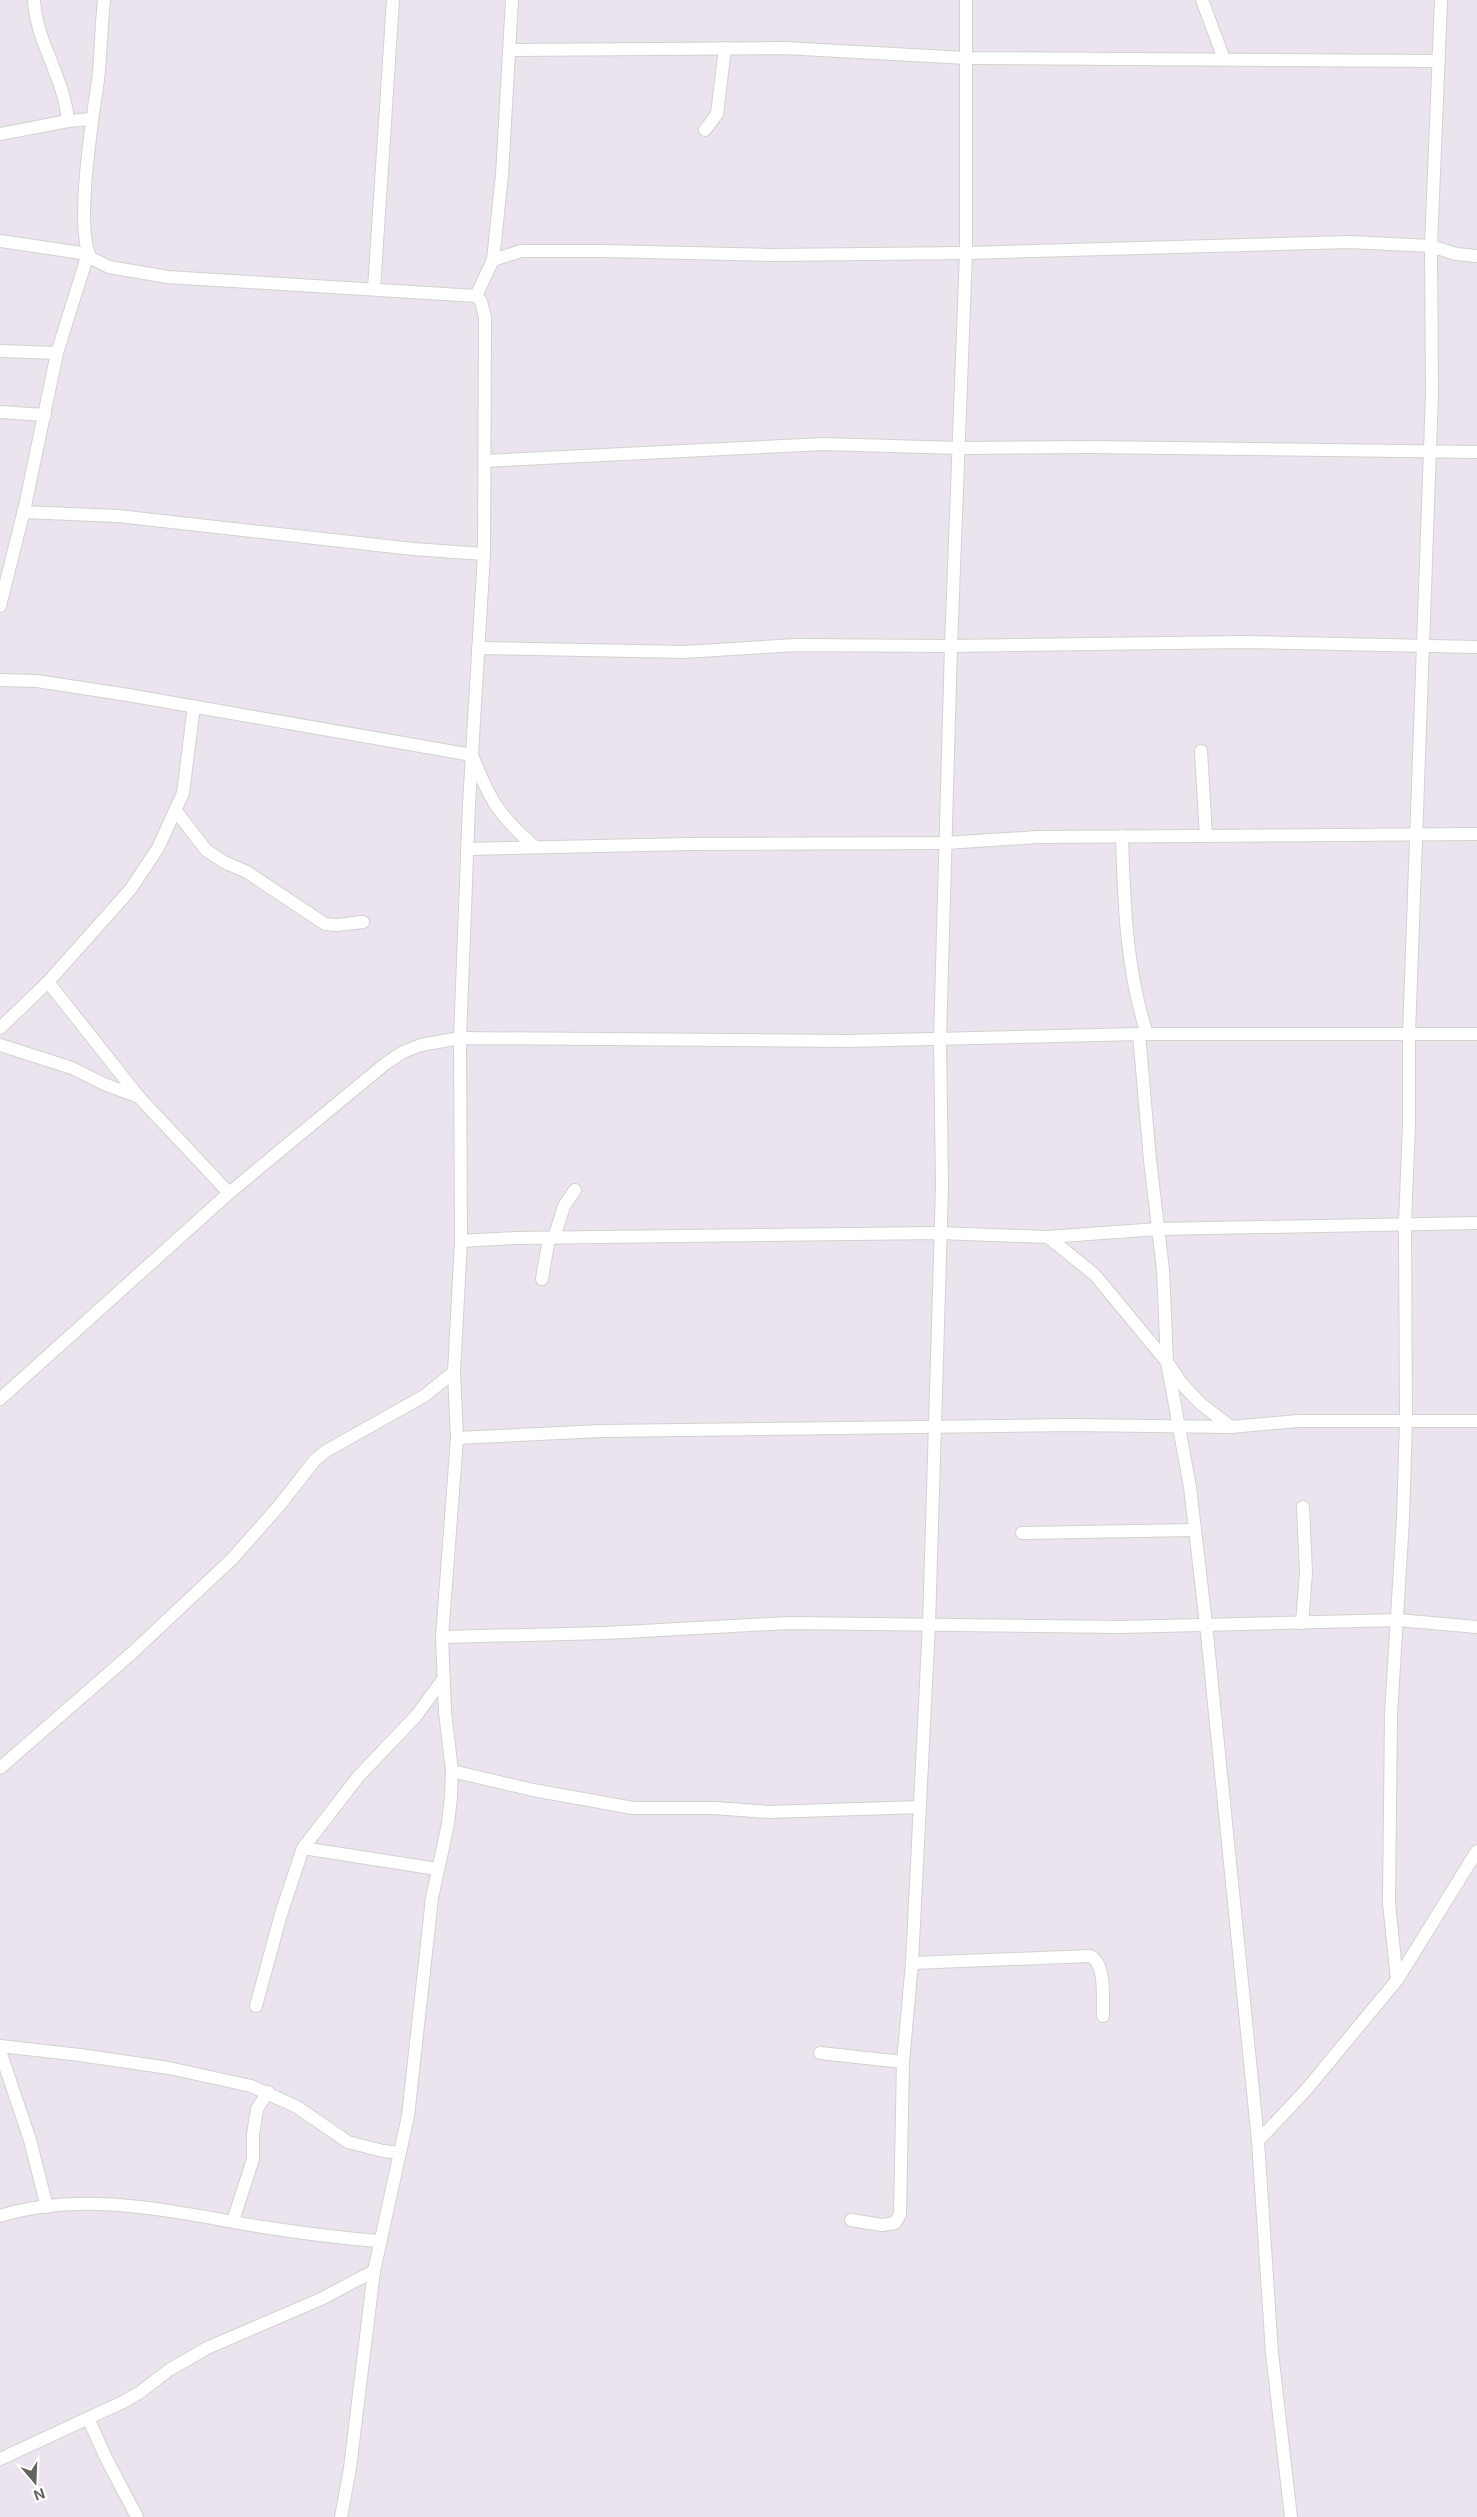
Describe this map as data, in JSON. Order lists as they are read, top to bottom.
{
  "north": "bottom"
}
